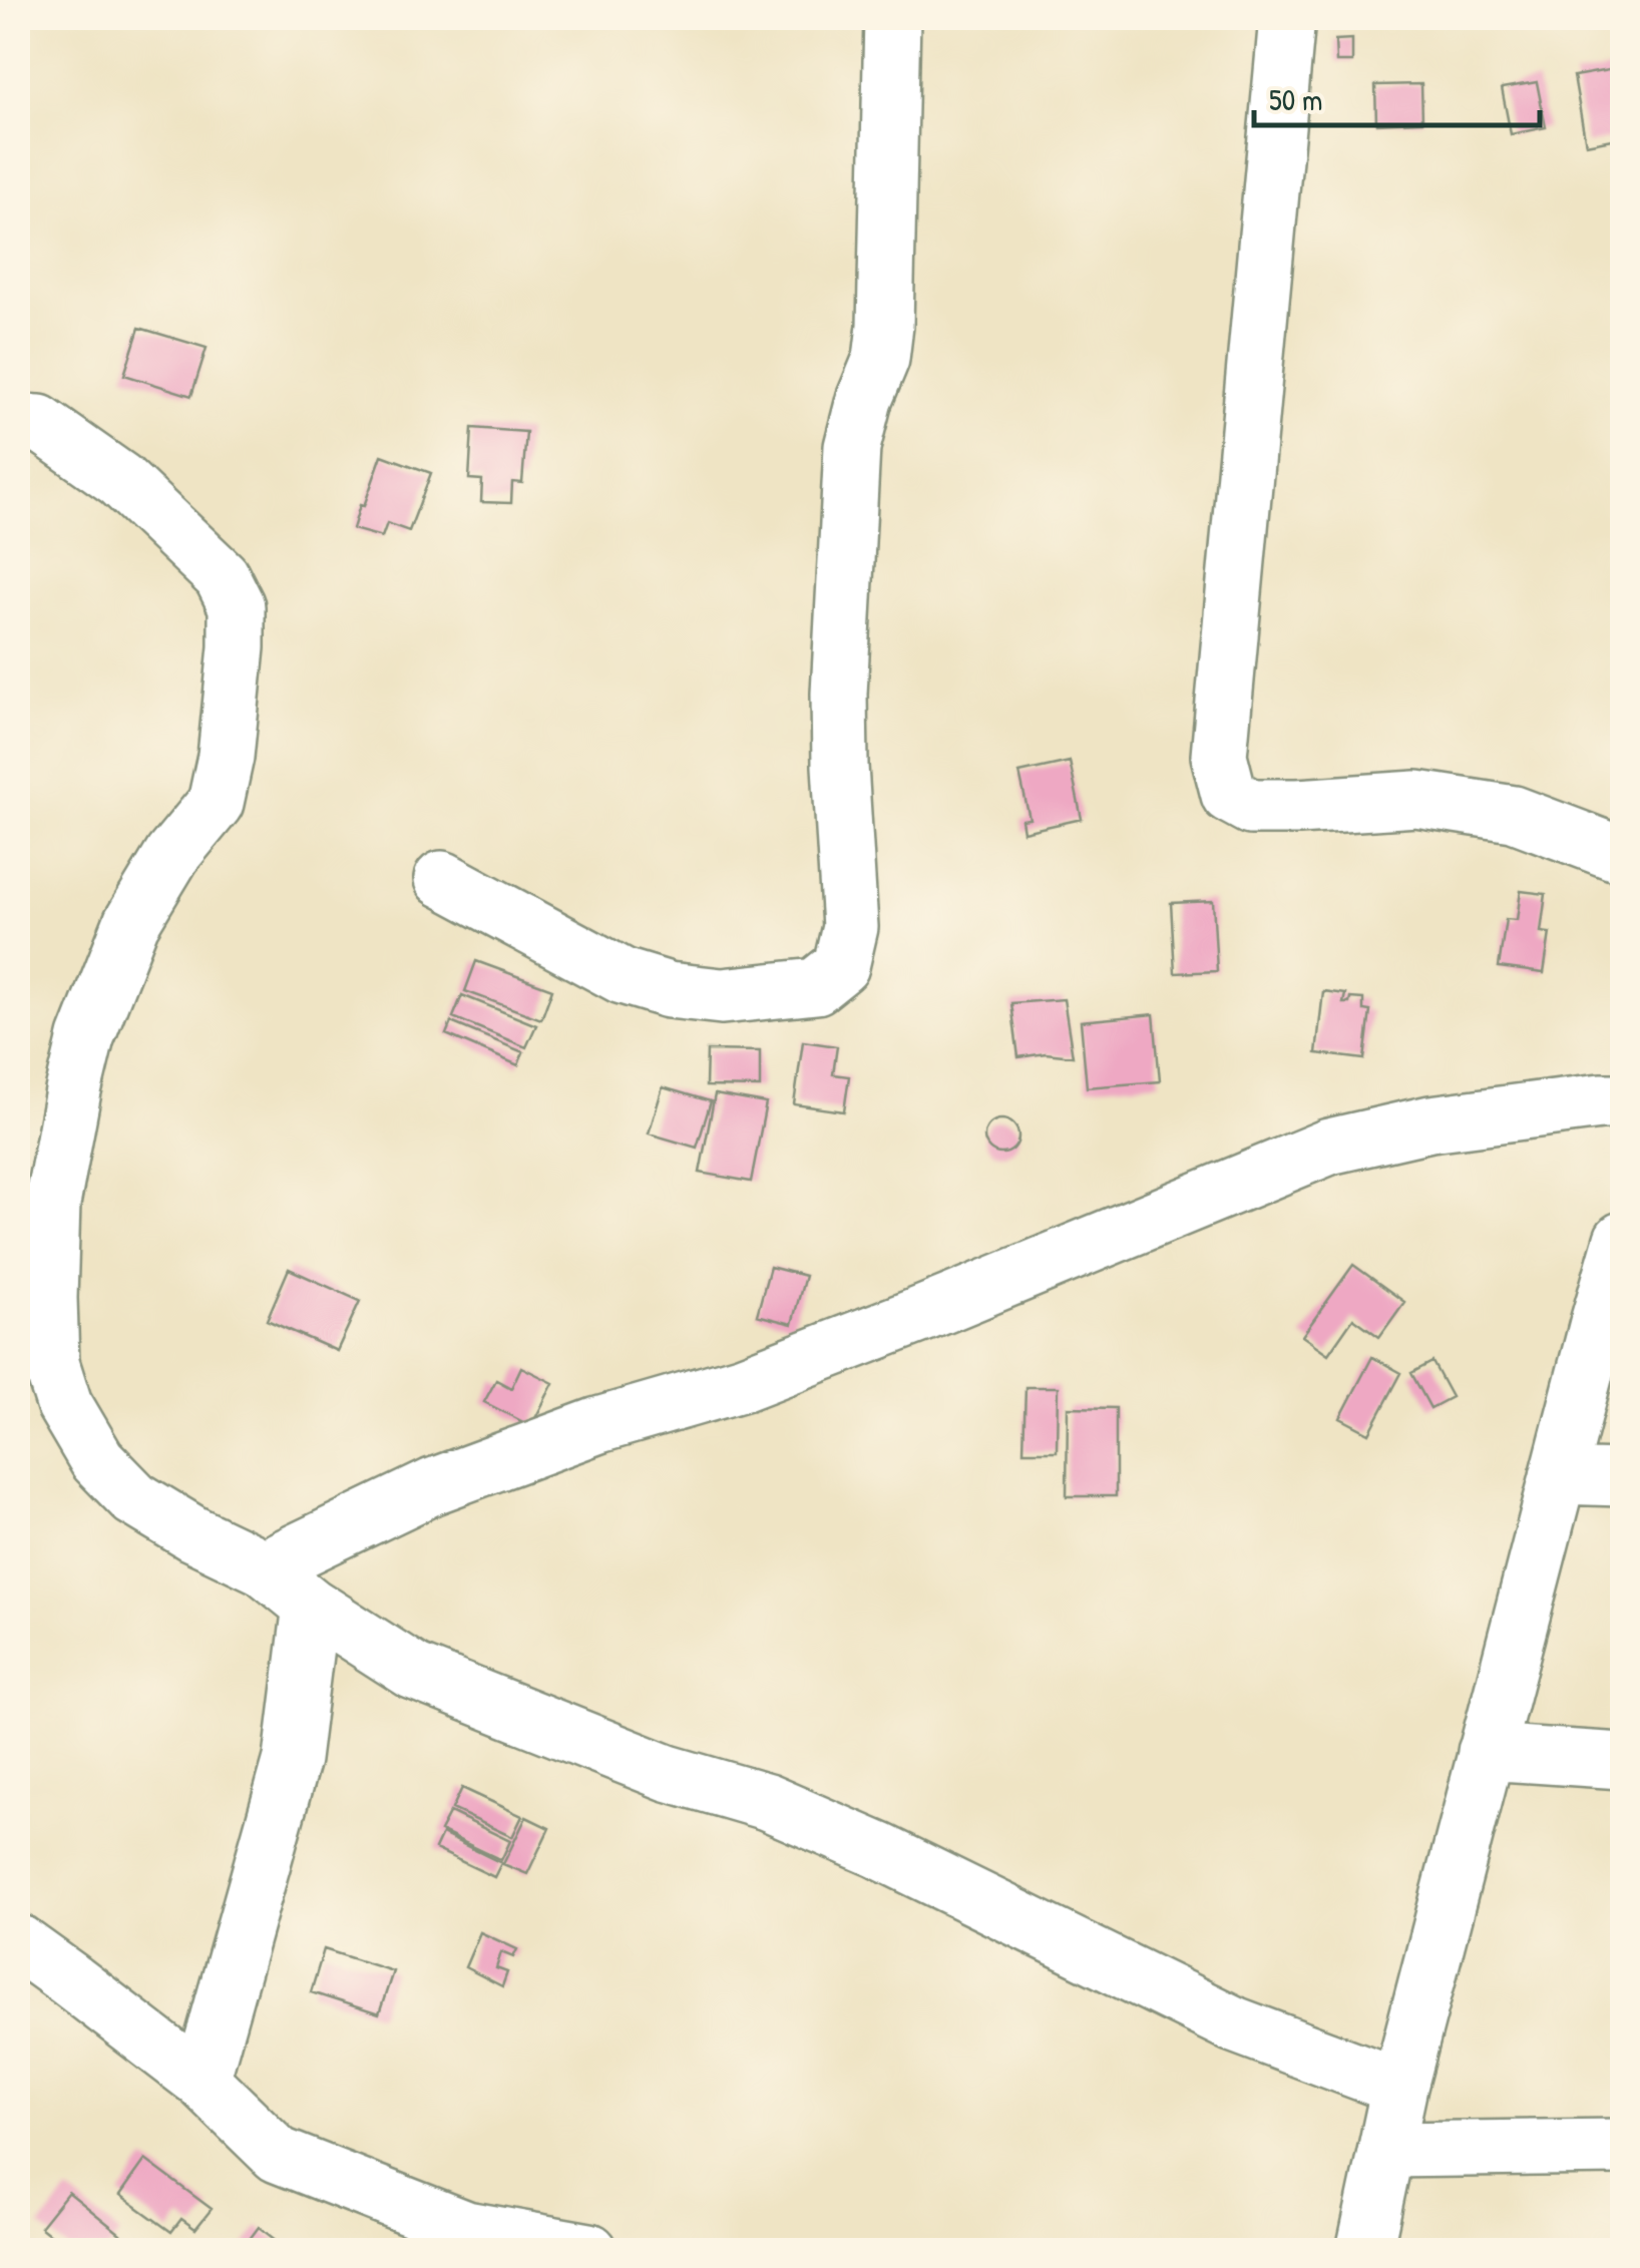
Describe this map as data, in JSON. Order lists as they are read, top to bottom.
{
  "scale_bar": "50 m"
}
